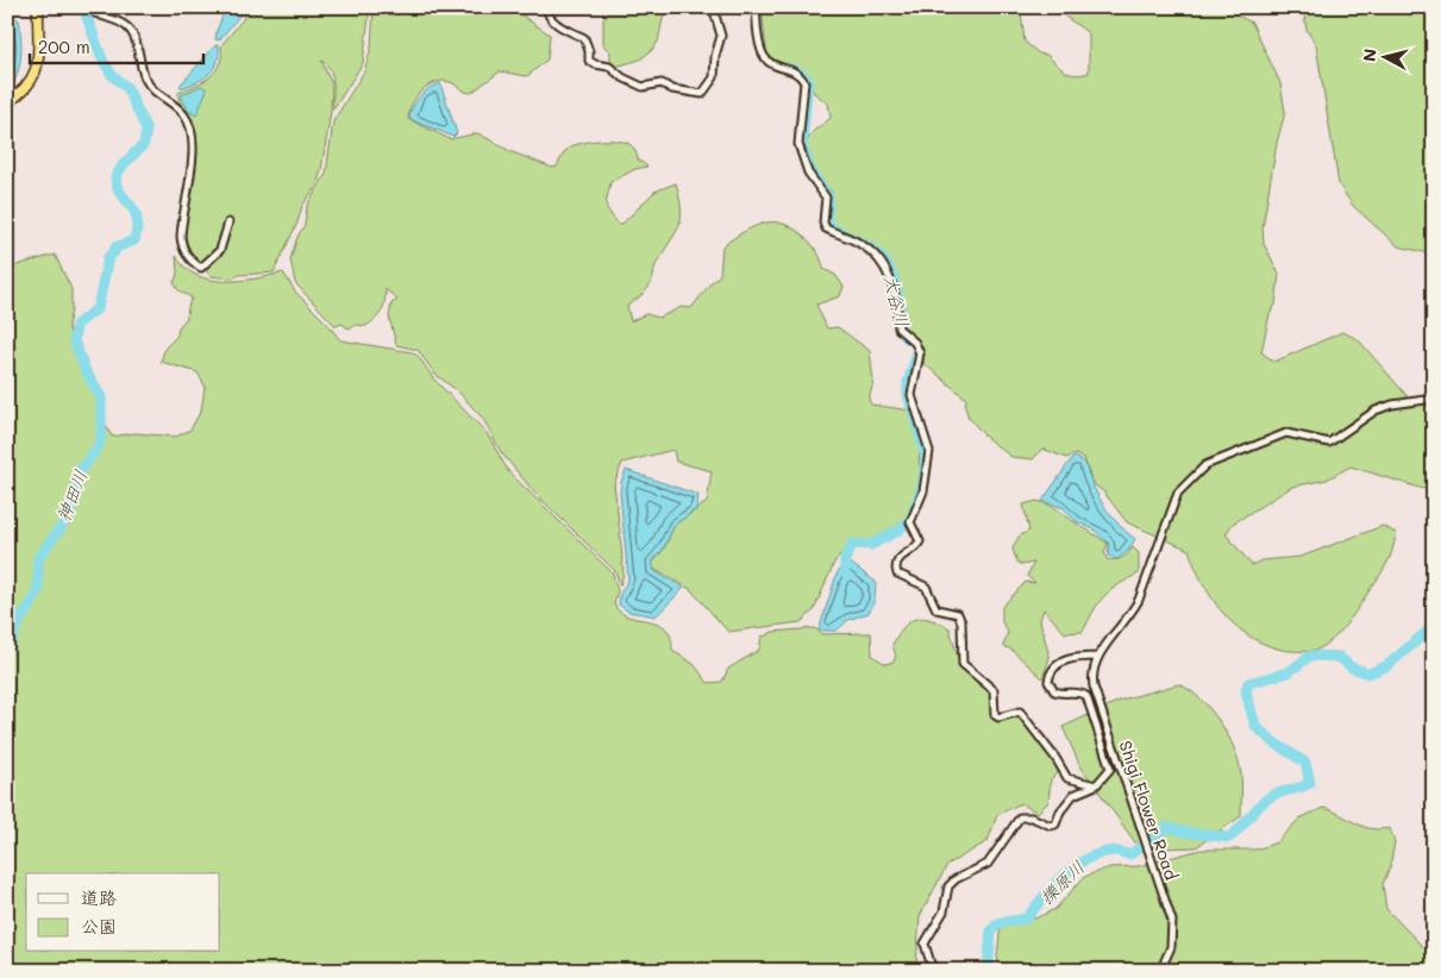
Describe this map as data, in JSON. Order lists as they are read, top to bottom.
{
  "streets": {
    "street": ["Shigi Flower Road"]
  },
  "water": ["大谷川", "神田川", "擽原川"],
  "legend": ["道路", "公園"],
  "scale_bar": "200 m",
  "north": "left"
}
